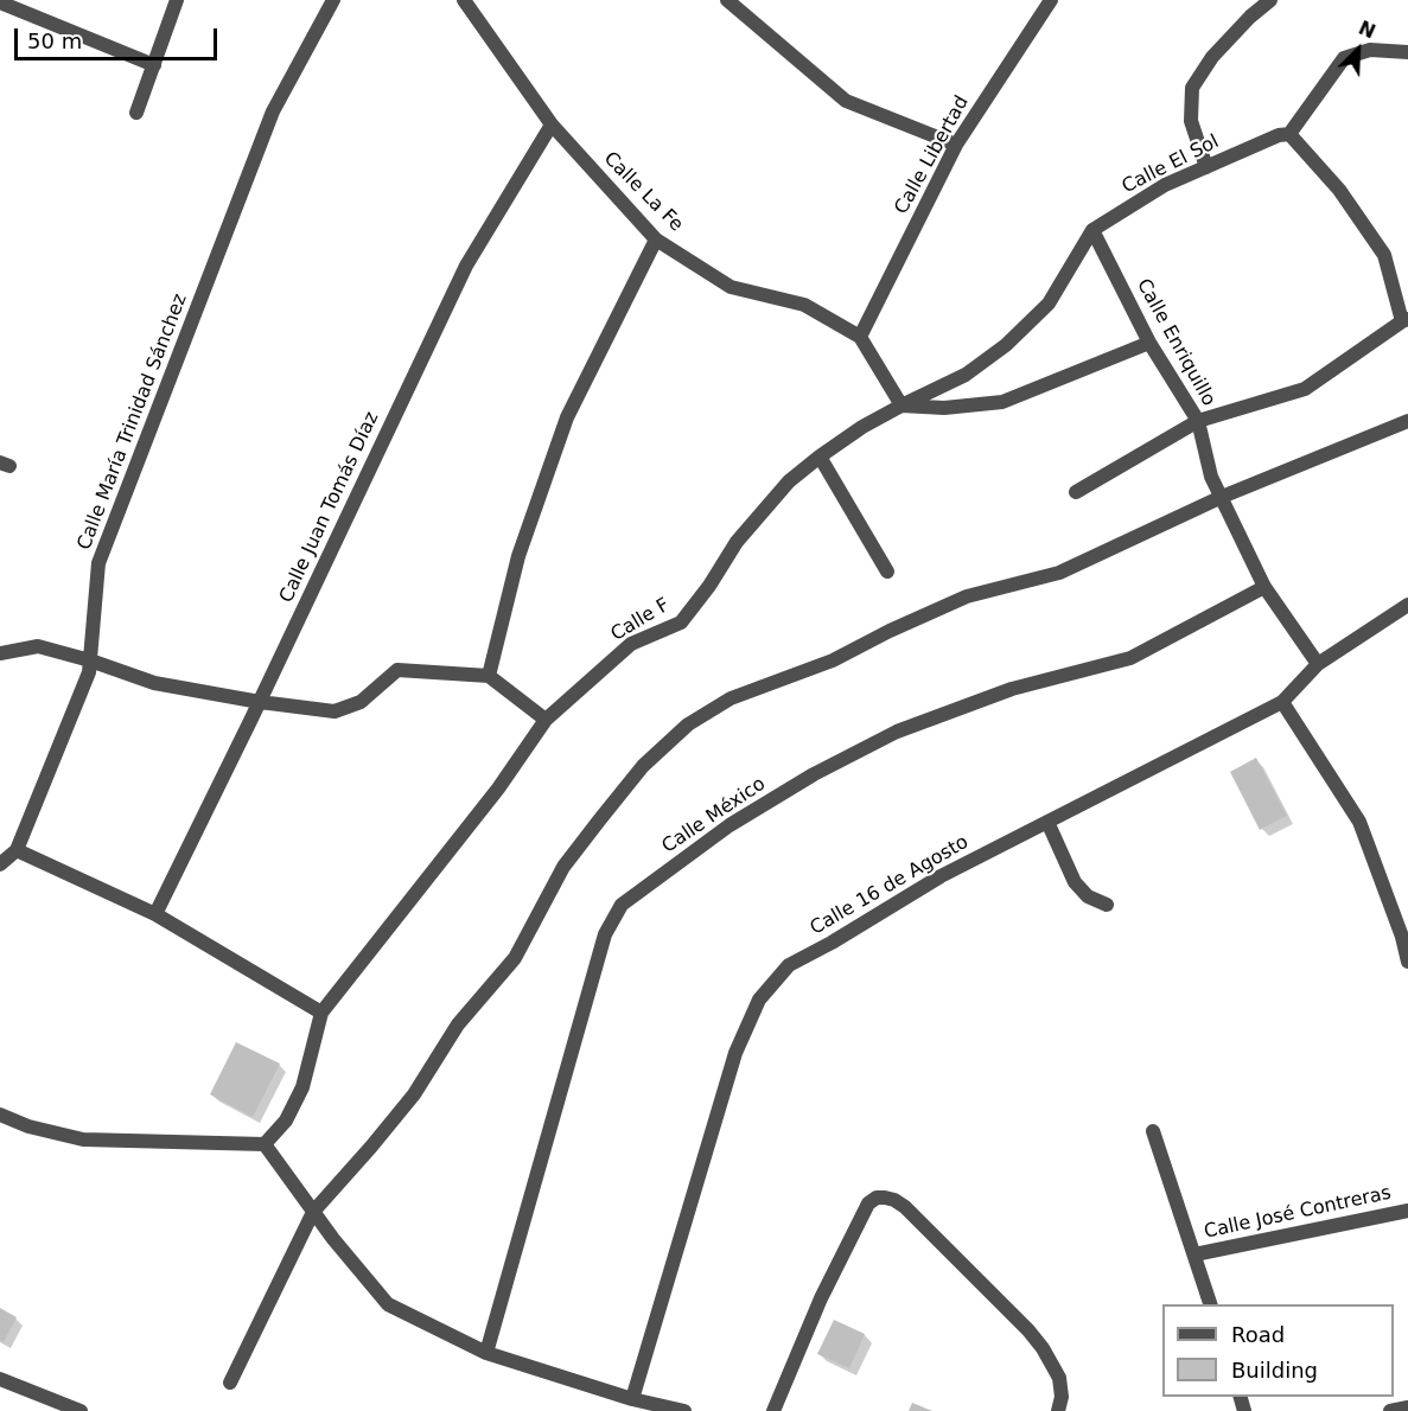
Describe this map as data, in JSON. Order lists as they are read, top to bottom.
{
  "streets": {
    "street": [
      "Calle Libertad",
      "Calle El Sol",
      "Calle La Fe",
      "Calle Enriquillo",
      "Calle María Trinidad Sánchez",
      "Calle Juan Tomás Díaz",
      "Calle F",
      "Calle México",
      "Calle 16 de Agosto",
      "Calle José Contreras"
    ]
  },
  "crossings": [
    ["Calle Libertad", "Calle La Fe"],
    ["Calle El Sol", "Calle La Fe"],
    ["Calle El Sol", "Calle Enriquillo"],
    ["Calle El Sol", "Calle F"],
    ["Calle La Fe", "Calle Juan Tomás Díaz"],
    ["Calle La Fe", "Calle F"],
    ["Calle Enriquillo", "Calle México"],
    ["Calle Enriquillo", "Calle 16 de Agosto"]
  ],
  "legend": ["Road", "Building"],
  "scale_bar": "50 m",
  "north": "top right"
}
